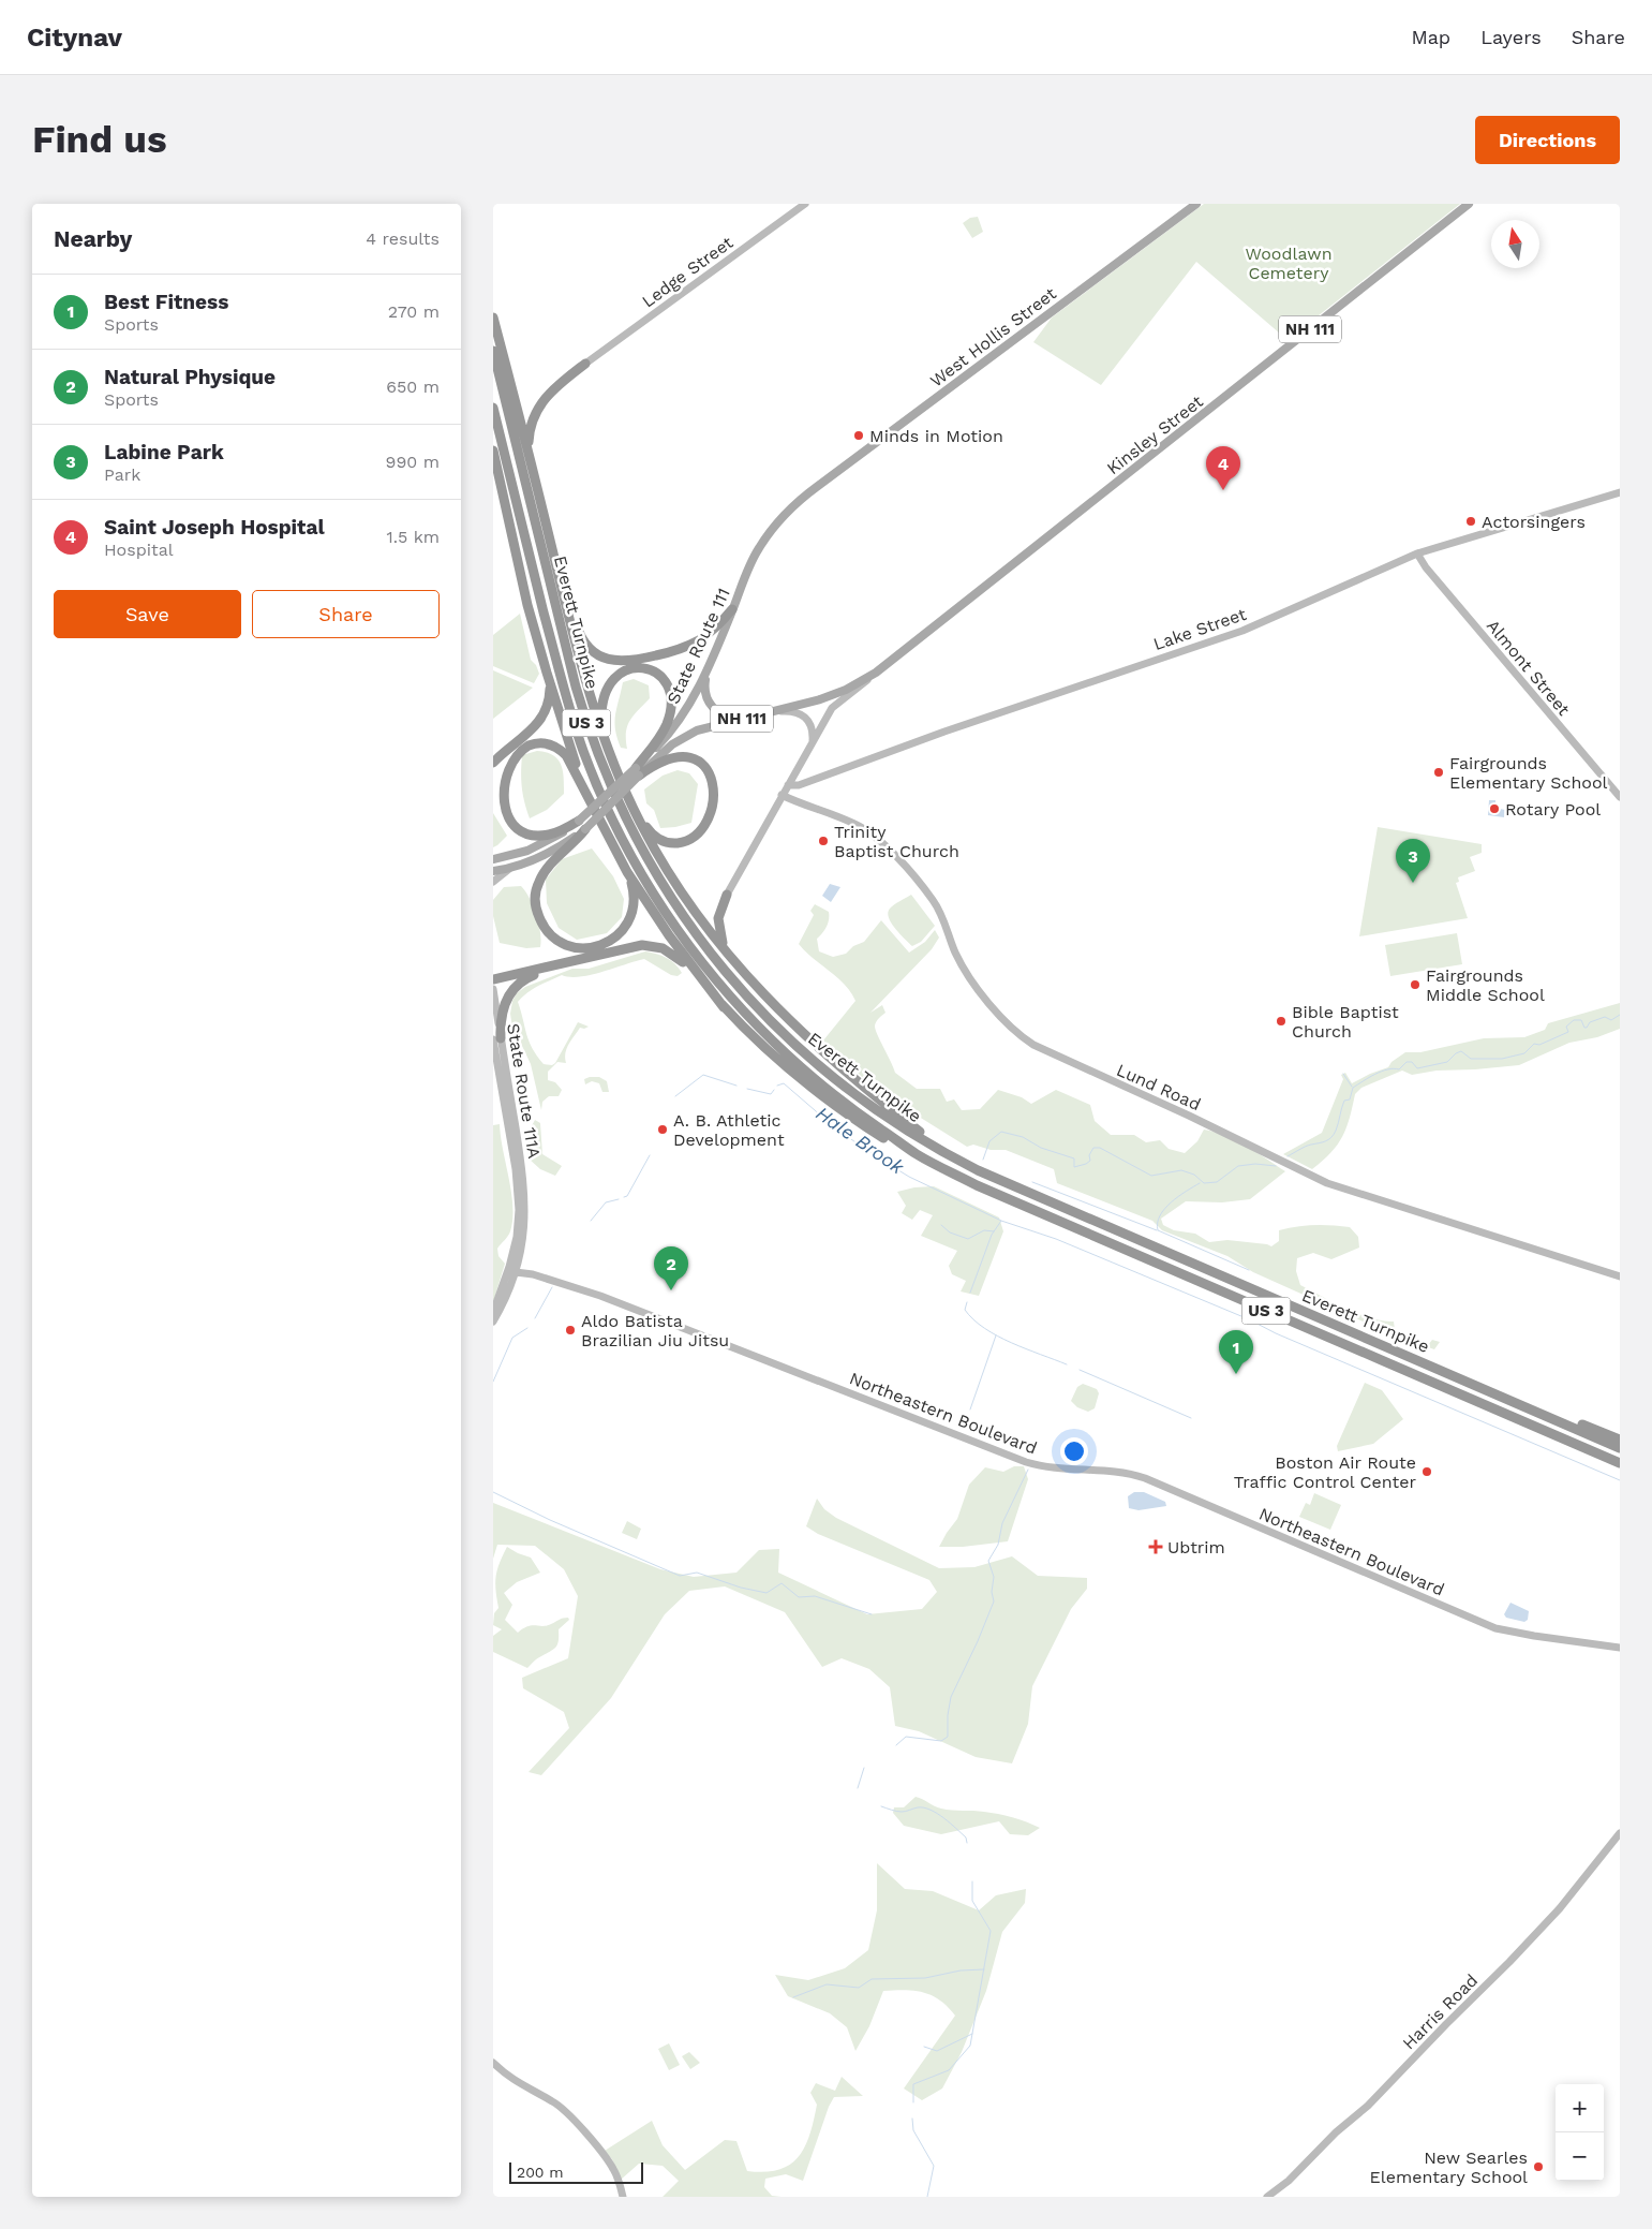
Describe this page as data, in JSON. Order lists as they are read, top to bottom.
{
  "streets": {
    "highway": ["Everett Turnpike", "US 3"],
    "main road": [
      "NH 111",
      "West Hollis Street",
      "Kinsley Street",
      "State Route 111"
    ],
    "street": [
      "Ledge Street",
      "Lake Street",
      "Almont Street",
      "Lund Road",
      "State Route 111A",
      "Northeastern Boulevard",
      "Harris Road"
    ]
  },
  "crossings": [
    ["West Hollis Street", "State Route 111"],
    ["Kinsley Street", "State Route 111"],
    ["Lake Street", "Almont Street"],
    ["State Route 111A", "Northeastern Boulevard"]
  ],
  "water": ["Hale Brook"],
  "parks": ["Woodlawn Cemetery"],
  "places": {
    "other": [
      "Minds in Motion",
      "Actorsingers",
      "Fairgrounds Elementary School",
      "Rotary Pool",
      "Trinity Baptist Church",
      "Fairgrounds Middle School",
      "Bible Baptist Church",
      "A. B. Athletic Development",
      "Aldo Batista Brazilian Jiu Jitsu",
      "Boston Air Route Traffic Control Center",
      "New Searles Elementary School"
    ],
    "health": ["Ubtrim"]
  },
  "scale_bar": "200 m",
  "north": "top",
  "page": {
    "header": "Citynav",
    "nav": ["Map", "Layers", "Share"],
    "buttons": [
      "Directions",
      ["Save", "Share"]
    ],
    "title": "Find us",
    "heading": ["Nearby", "4 results"],
    "list": [
      {
        "mark": "1",
        "name": "Best Fitness",
        "note": "Sports",
        "value": "270 m"
      },
      {
        "mark": "2",
        "name": "Natural Physique",
        "note": "Sports",
        "value": "650 m"
      },
      {
        "mark": "3",
        "name": "Labine Park",
        "note": "Park",
        "value": "990 m"
      },
      {
        "mark": "4",
        "name": "Saint Joseph Hospital",
        "note": "Hospital",
        "value": "1.5 km"
      }
    ],
    "pins": [
      "4",
      "3",
      "2",
      "1"
    ],
    "map_buttons": ["+", "−"],
    "scale": "200 m"
  }
}
